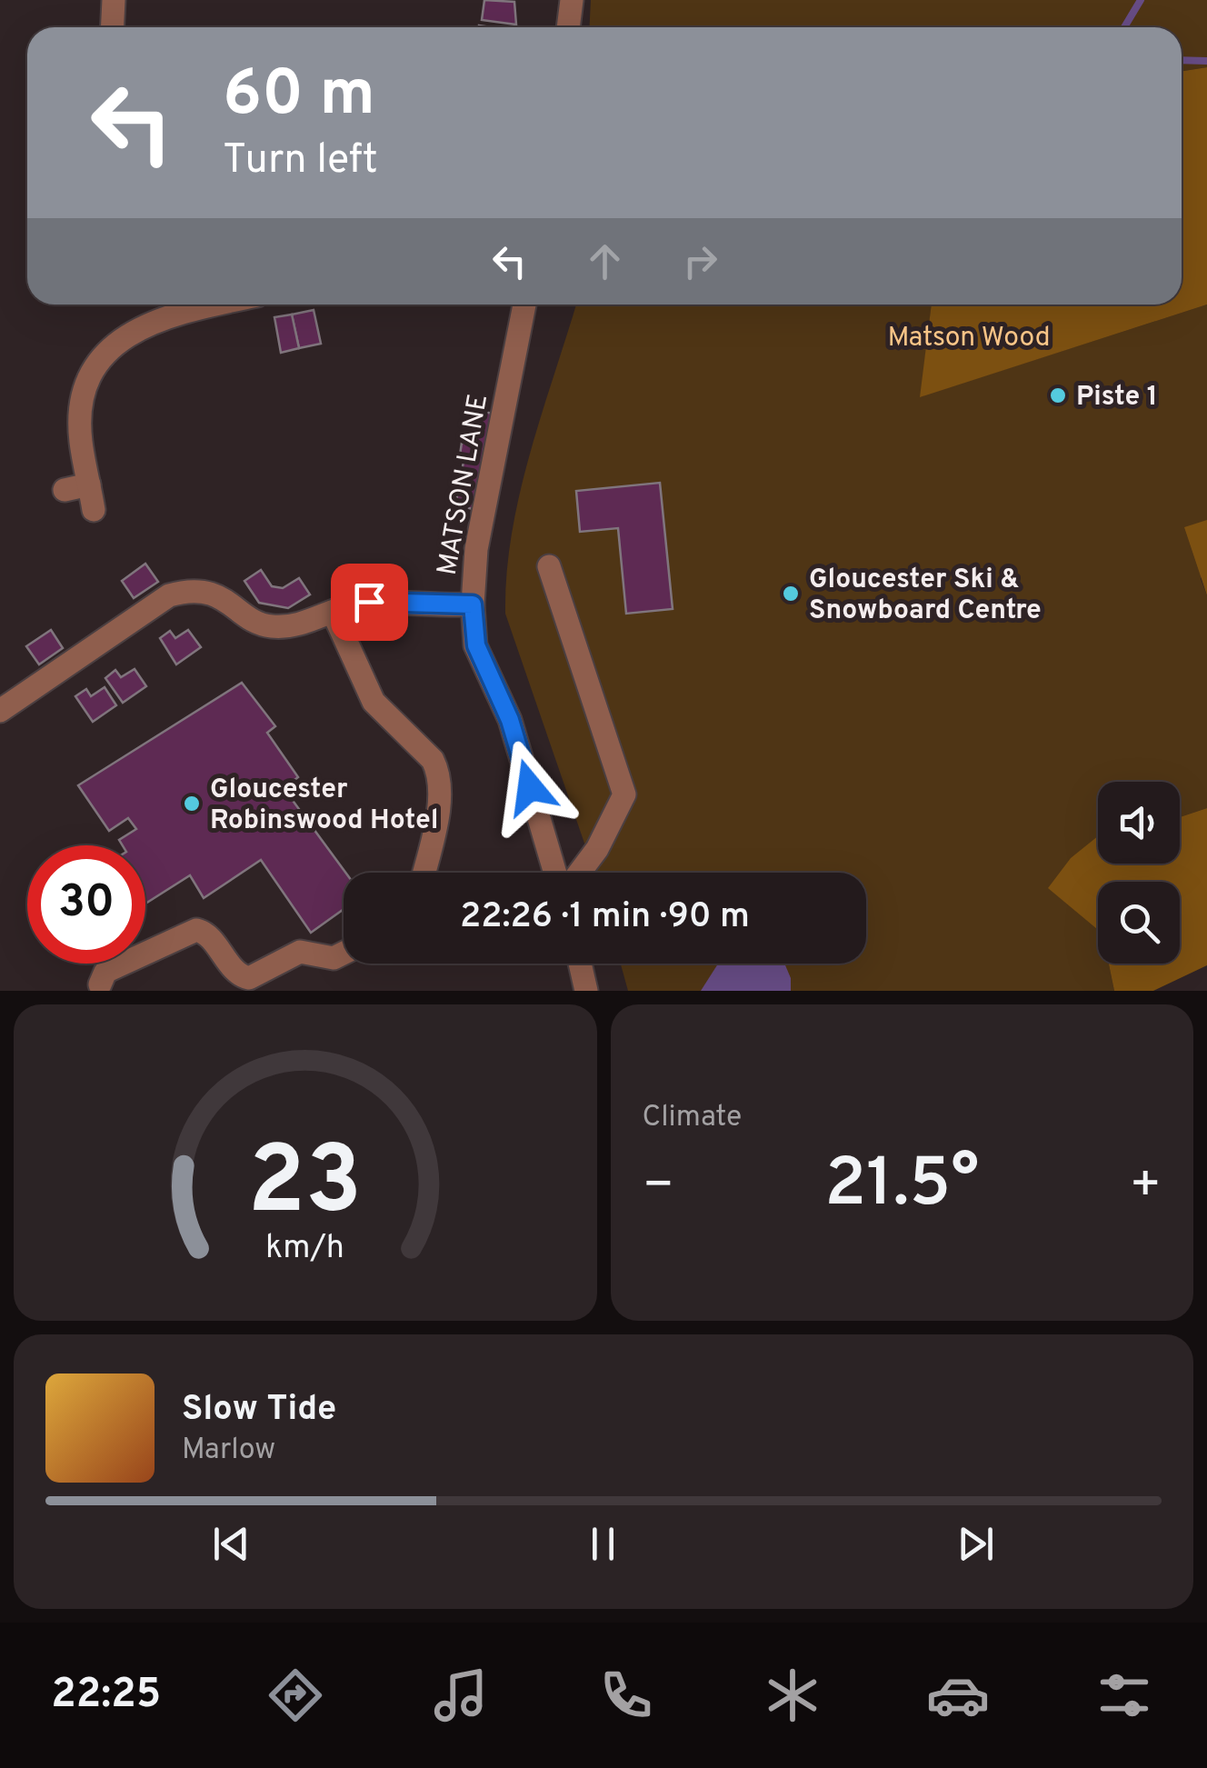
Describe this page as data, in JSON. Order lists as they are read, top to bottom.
{
  "streets": {
    "street": ["MATSON LANE"]
  },
  "parks": ["Matson Wood"],
  "places": ["Piste 1", "Gloucester Ski & Snowboard Centre", "Gloucester Robinswood Hotel"],
  "page": {
    "turn": ["60 m", "Turn left"],
    "limit": "30",
    "trip": "22:26 · 1 min · 90 m",
    "tile": "Climate",
    "heat": ["−", "21.5°", "+"],
    "song": ["Slow Tide", "Marlow"],
    "tabs": "22:25",
    "gauge": ["23", "km/h"]
  }
}
